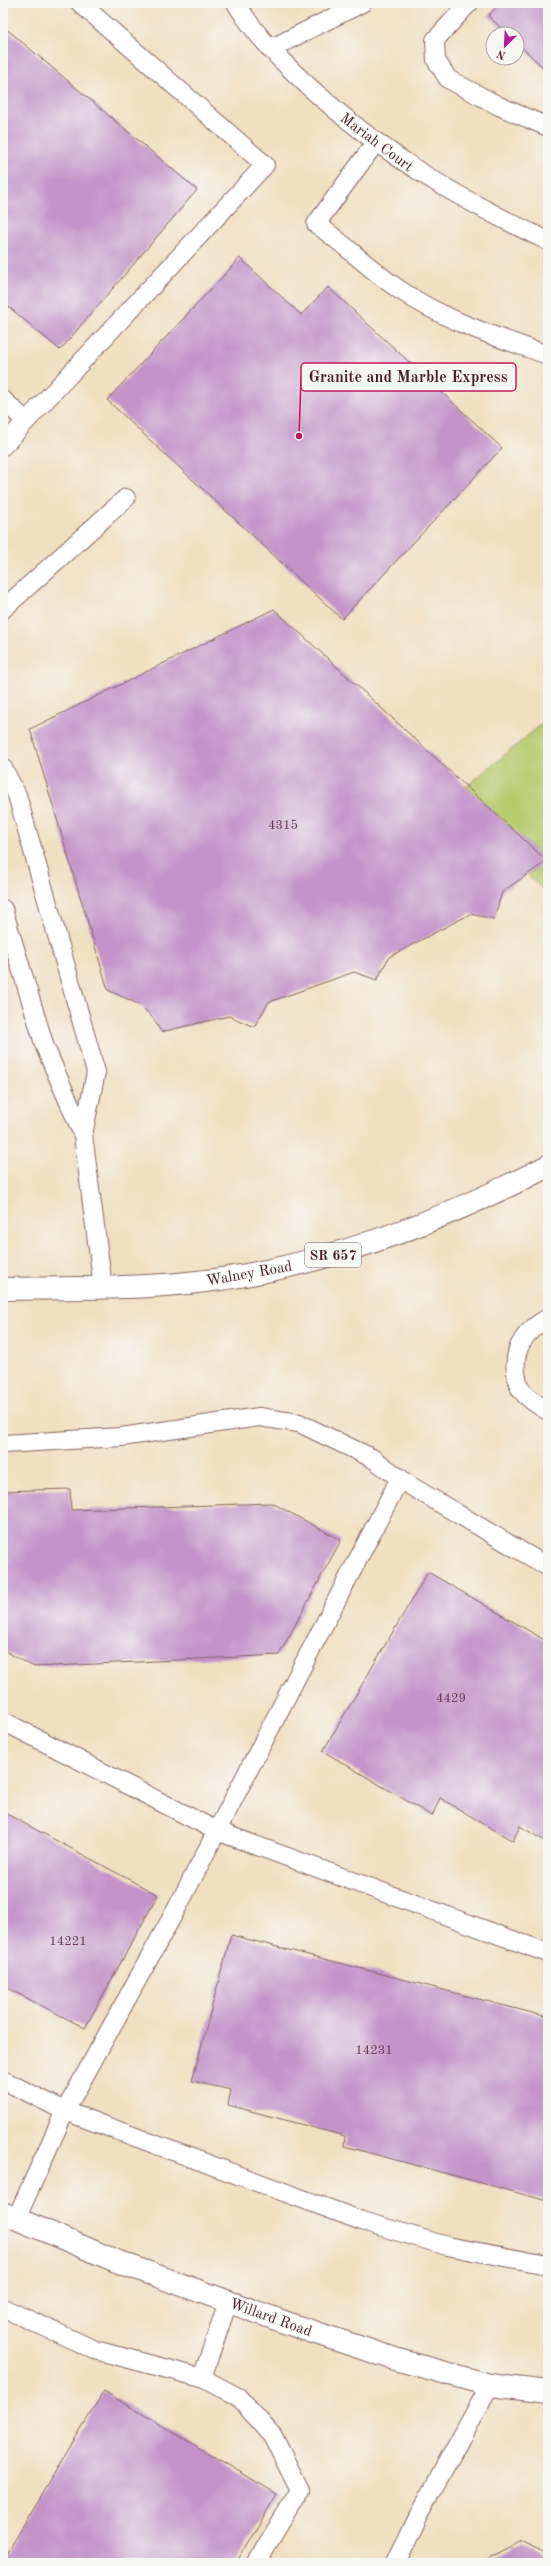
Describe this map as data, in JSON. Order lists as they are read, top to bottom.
{
  "streets": {
    "main road": ["SR 657", "Walney Road", "Willard Road"],
    "lane": ["Mariah Court"]
  },
  "places": ["Granite and Marble Express"],
  "house_numbers": [
    "4315",
    "4429",
    "14221",
    "14231"
  ],
  "north": "bottom left"
}
